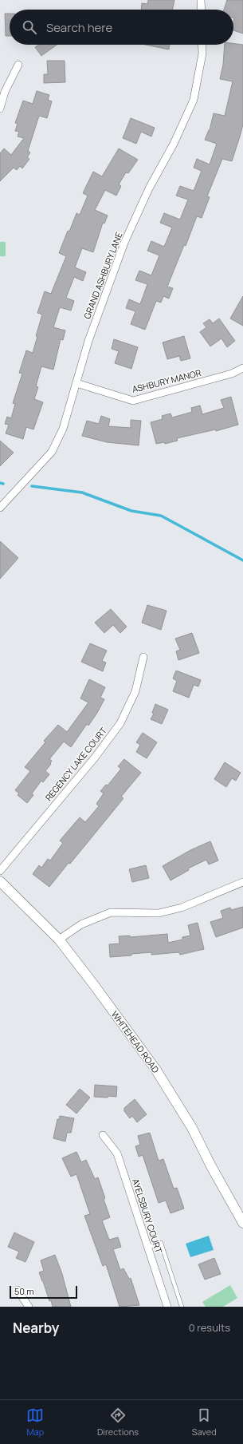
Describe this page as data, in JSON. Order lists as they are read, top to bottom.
{
  "streets": {
    "street": [
      "GRAND ASHBURY LANE",
      "ASHBURY MANOR",
      "REGENCY LAKE COURT",
      "WHITEHEAD ROAD",
      "AYELSBURY COURT"
    ]
  },
  "crossings": [
    ["GRAND ASHBURY LANE", "ASHBURY MANOR"]
  ],
  "scale_bar": "50 m",
  "page": {
    "search": "Search here",
    "scale": "50 m",
    "heading": ["Nearby", "0 results"],
    "nav": ["Map", "Directions", "Saved"]
  }
}
